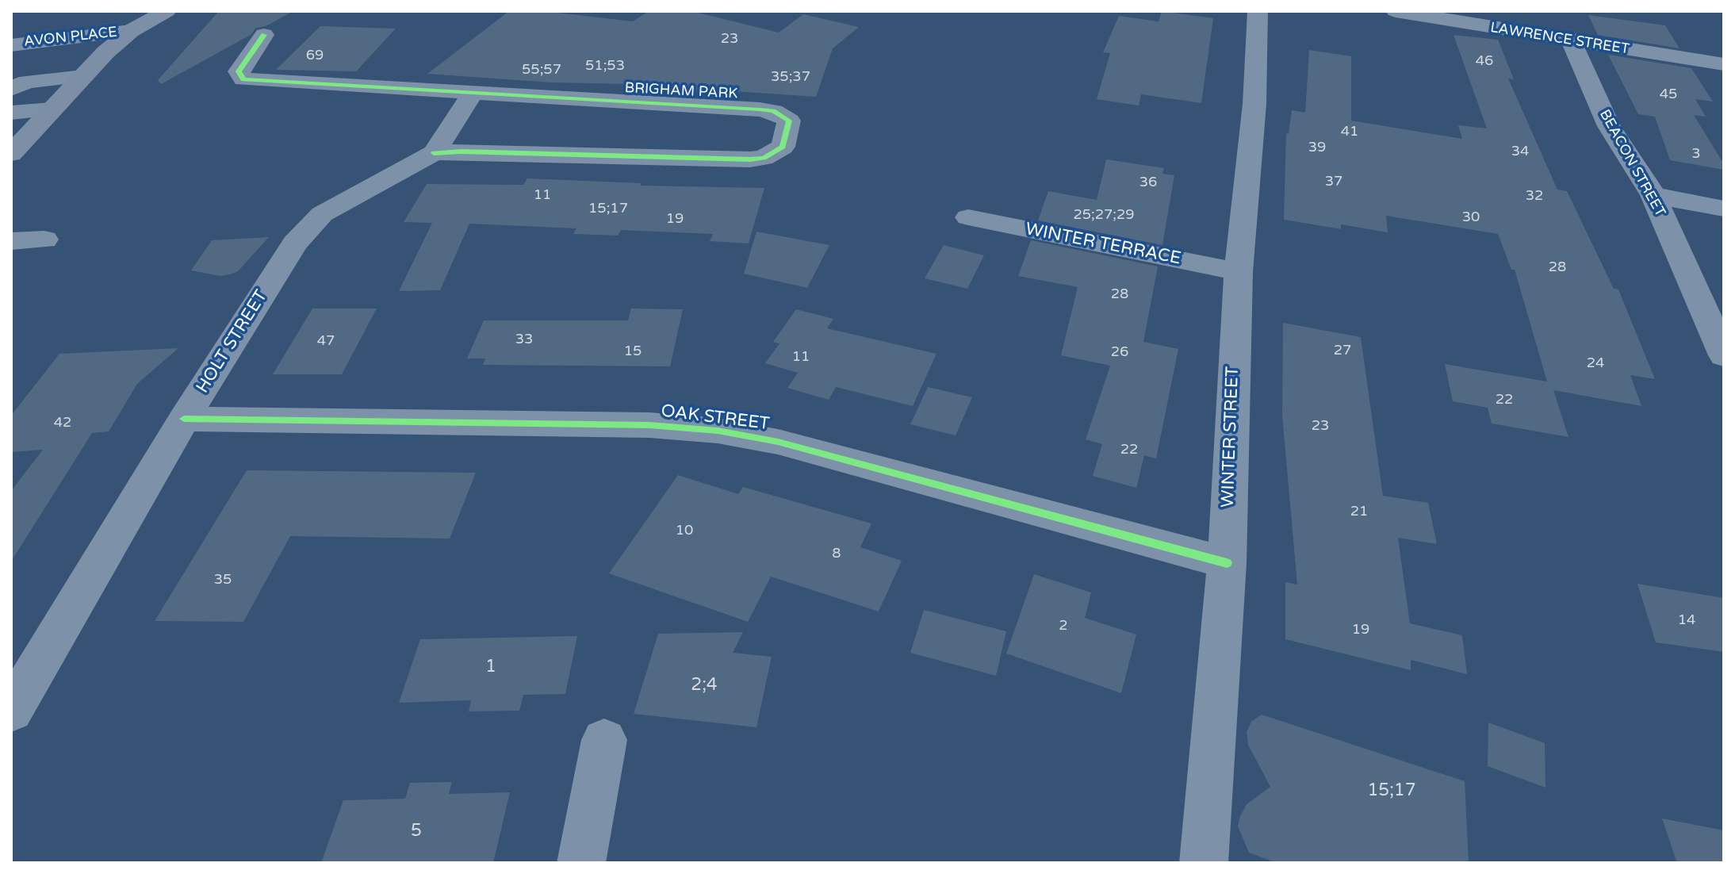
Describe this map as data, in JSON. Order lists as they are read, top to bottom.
{
  "streets": {
    "street": [
      "AVON PLACE",
      "LAWRENCE STREET",
      "BRIGHAM PARK",
      "BEACON STREET",
      "WINTER TERRACE",
      "HOLT STREET",
      "OAK STREET",
      "WINTER STREET"
    ]
  },
  "crossings": [
    ["LAWRENCE STREET", "BEACON STREET"],
    ["BRIGHAM PARK", "HOLT STREET"],
    ["WINTER TERRACE", "WINTER STREET"],
    ["HOLT STREET", "OAK STREET"],
    ["OAK STREET", "WINTER STREET"]
  ],
  "house_numbers": [
    "23",
    "69",
    "46",
    "51;53",
    "55;57",
    "35;37",
    "45",
    "41",
    "39",
    "34",
    "3",
    "37",
    "36",
    "11",
    "32",
    "15;17",
    "25;27;29",
    "30",
    "19",
    "28",
    "28",
    "33",
    "47",
    "27",
    "15",
    "26",
    "11",
    "24",
    "22",
    "42",
    "23",
    "22",
    "21",
    "10",
    "8",
    "35",
    "14",
    "2",
    "19",
    "1",
    "2;4",
    "15;17",
    "5"
  ]
}
